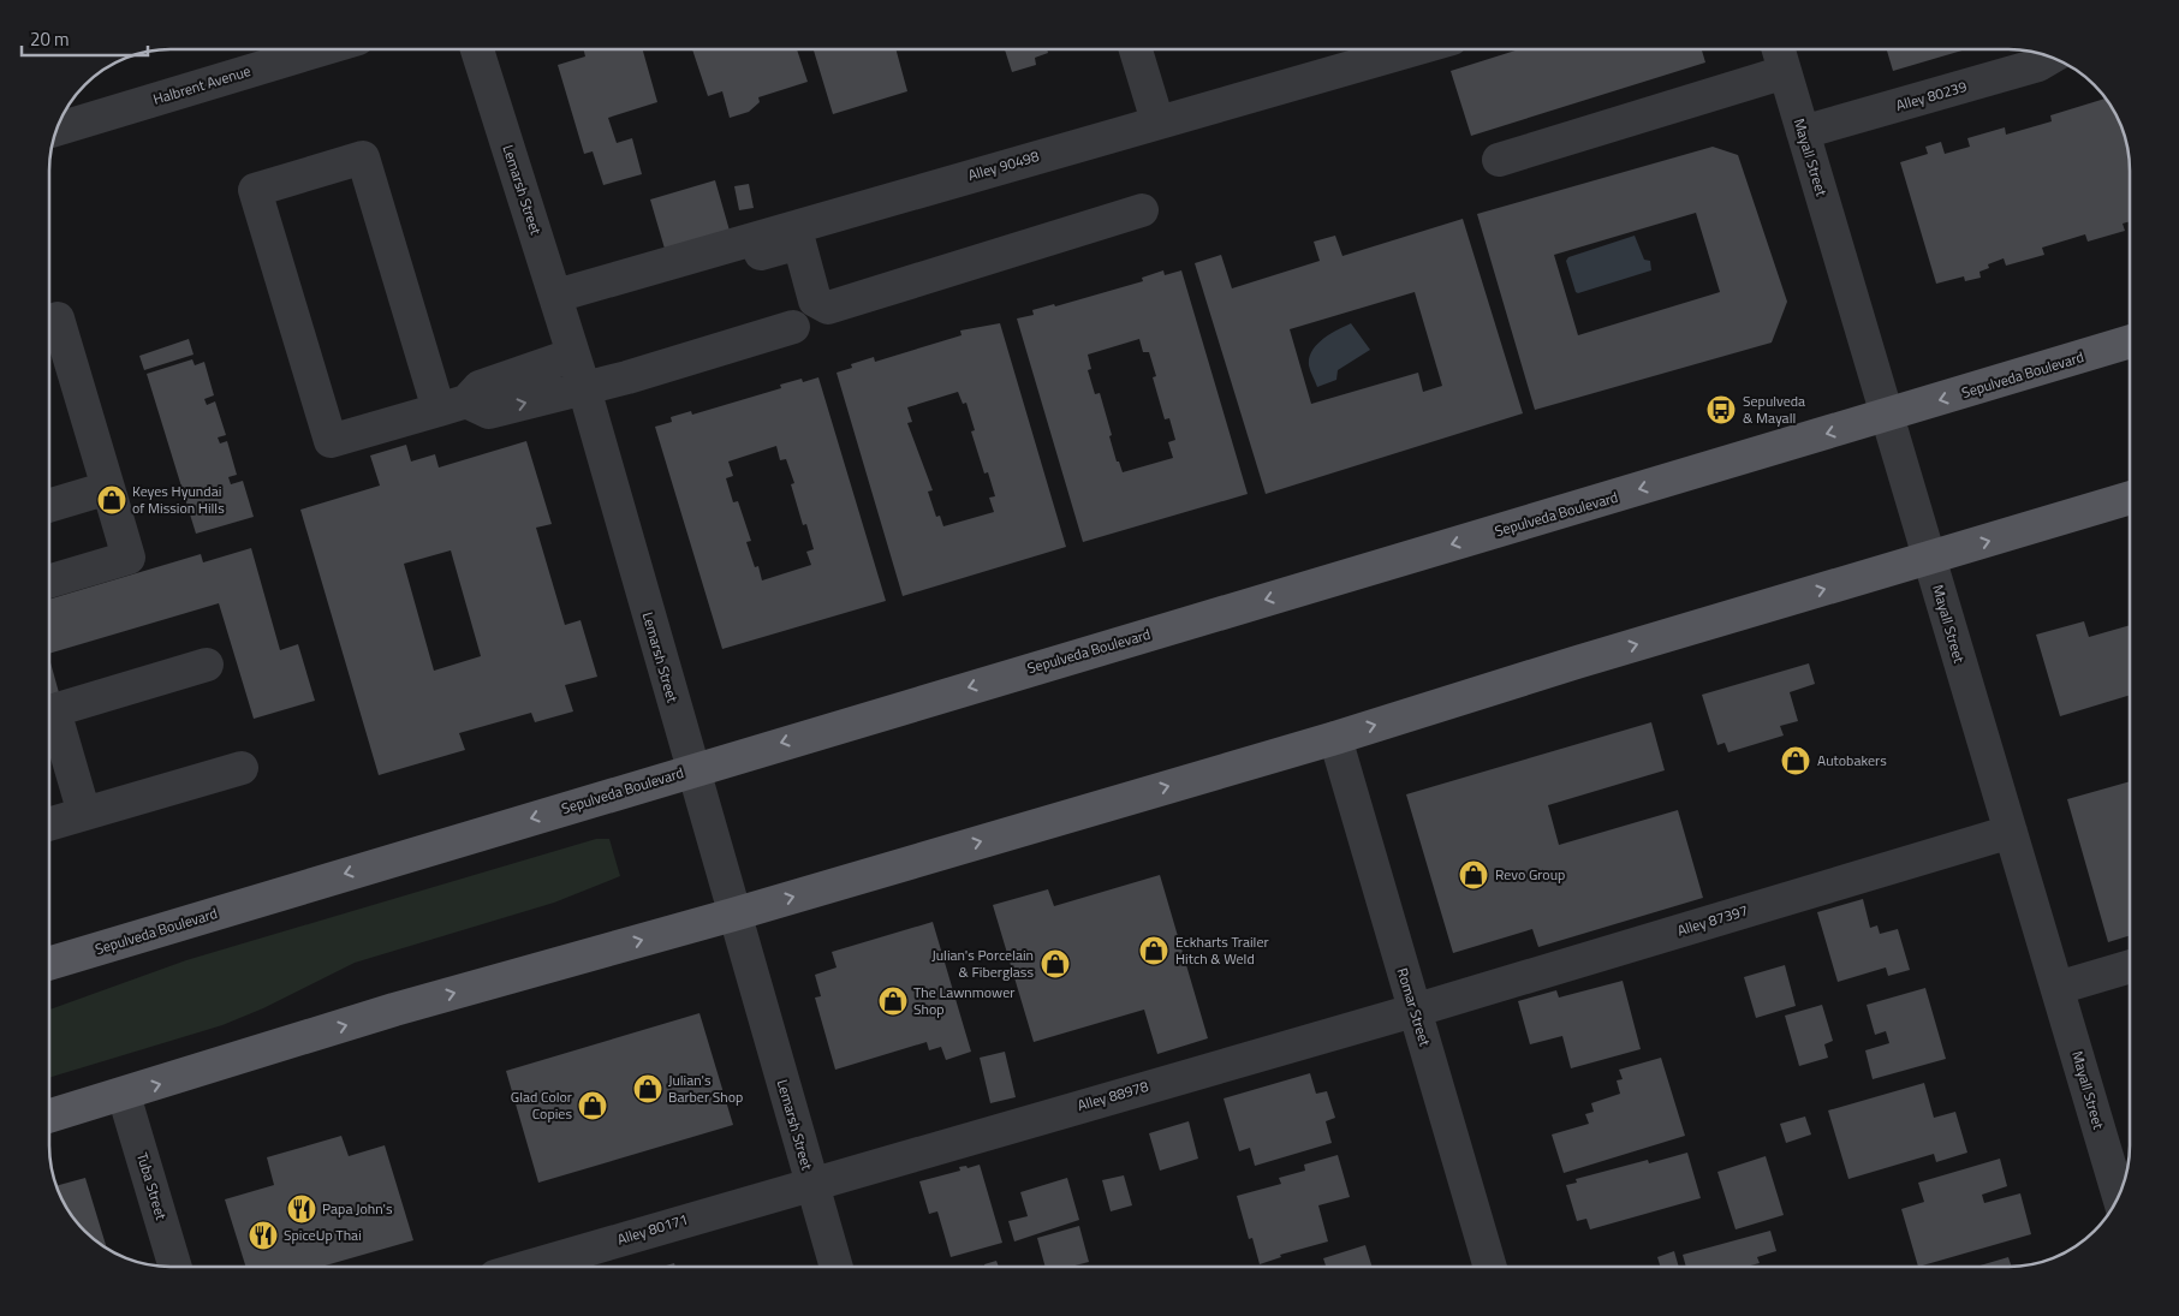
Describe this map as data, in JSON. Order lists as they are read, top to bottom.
{
  "streets": {
    "main road": ["Sepulveda Boulevard"],
    "street": [
      "Halbrent Avenue",
      "Alley 80239",
      "Mayall Street",
      "Alley 90498",
      "Lemarsh Street",
      "Alley 87397",
      "Romar Street",
      "Alley 88978",
      "Tuba Street",
      "Alley 80171"
    ]
  },
  "crossings": [
    ["Alley 80239", "Mayall Street"],
    ["Mayall Street", "Sepulveda Boulevard"],
    ["Mayall Street", "Alley 87397"],
    ["Alley 90498", "Lemarsh Street"],
    ["Lemarsh Street", "Sepulveda Boulevard"],
    ["Lemarsh Street", "Alley 88978"],
    ["Lemarsh Street", "Alley 80171"],
    ["Alley 87397", "Romar Street"],
    ["Alley 87397", "Alley 88978"],
    ["Romar Street", "Alley 88978"],
    ["Alley 88978", "Alley 80171"]
  ],
  "places": {
    "bus stop": ["Sepulveda & Mayall"],
    "shop": [
      "Keyes Hyundai of Mission Hills",
      "Autobakers",
      "Revo Group",
      "Eckharts Trailer Hitch & Weld",
      "Julian's Porcelain & Fiberglass",
      "The Lawnmower Shop",
      "Julian's Barber Shop",
      "Glad Color Copies"
    ],
    "restaurant": ["Papa John's", "SpiceUp Thai"]
  },
  "scale_bar": "20 m"
}
